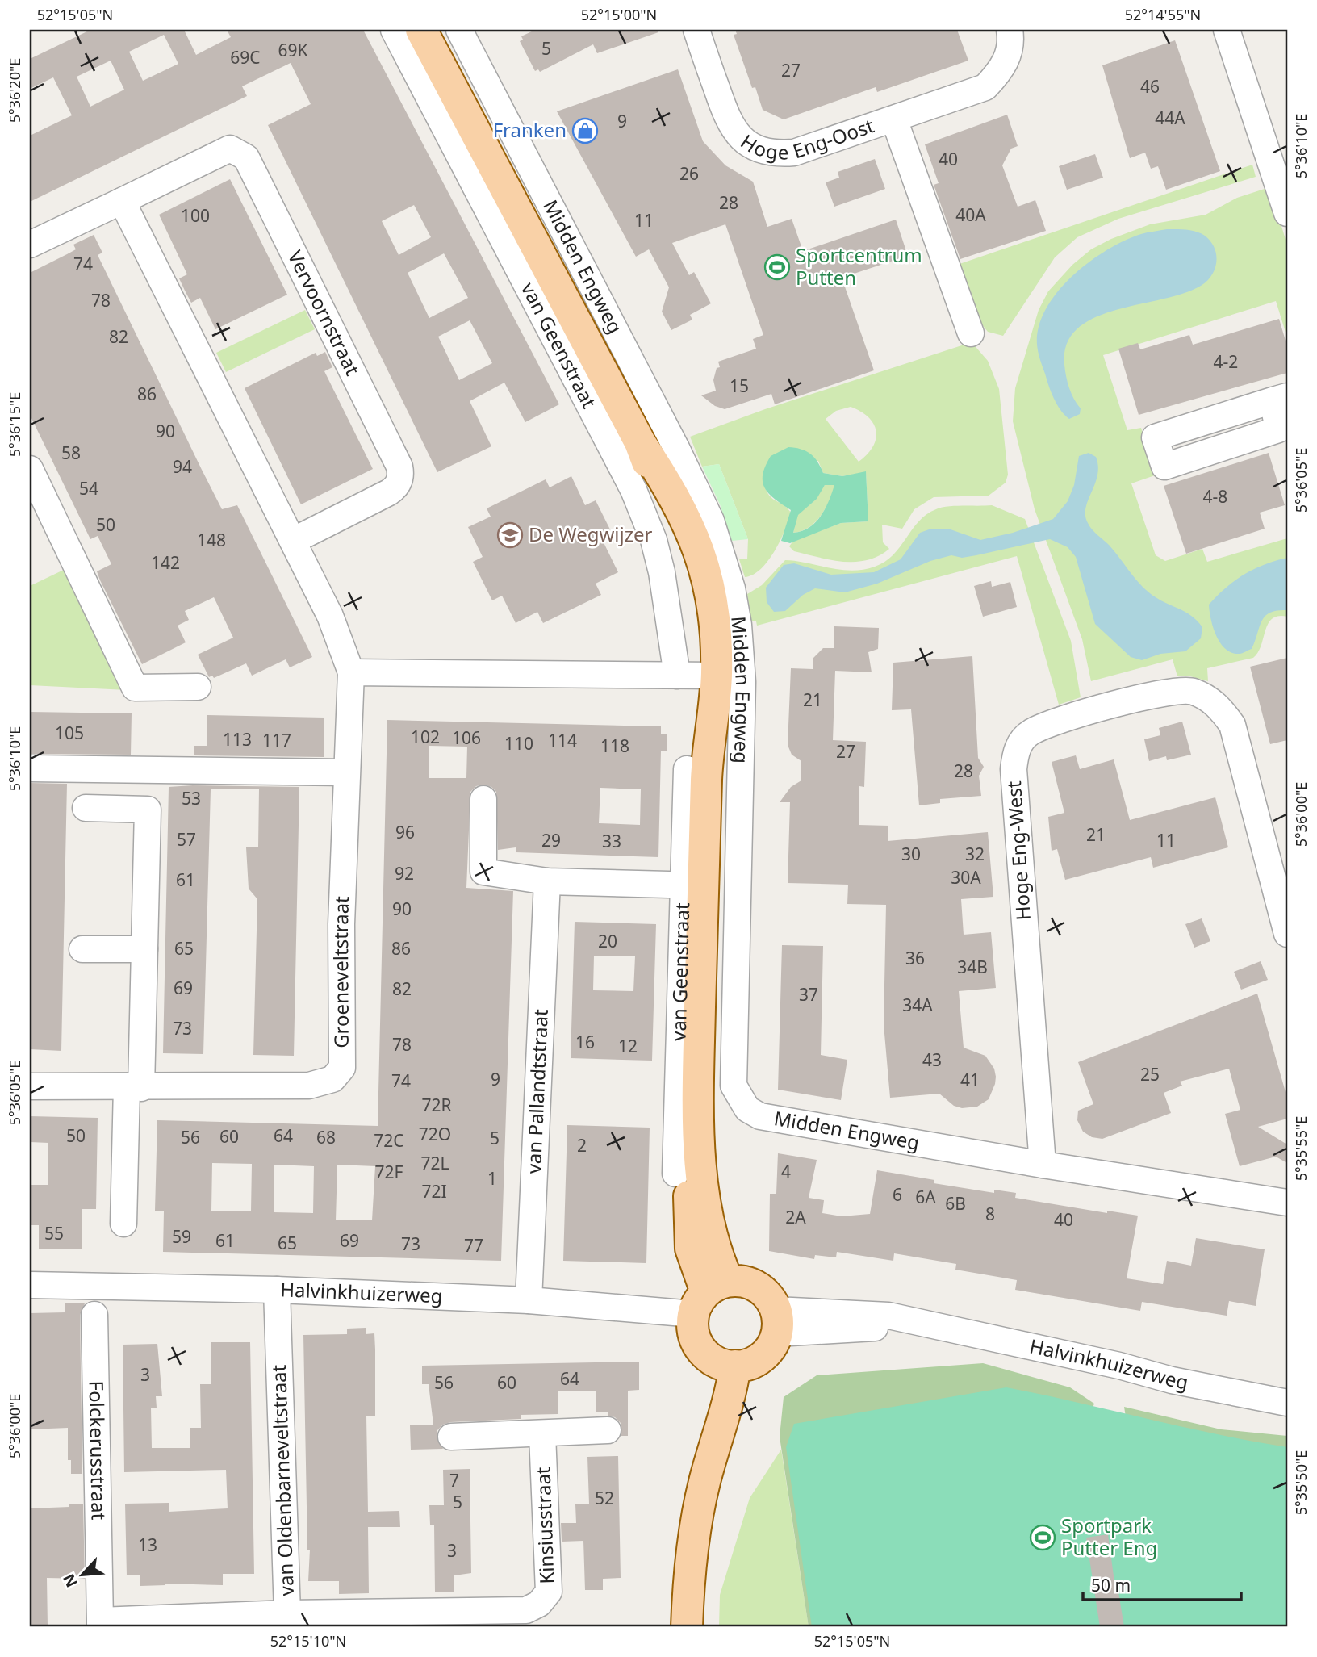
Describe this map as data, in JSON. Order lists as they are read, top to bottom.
{
  "streets": {
    "main road": ["van Geenstraat"],
    "street": [
      "Hoge Eng-Oost",
      "Midden Engweg",
      "Vervoornstraat",
      "Hoge Eng-West",
      "Groeneveltstraat",
      "van Pallandtstraat",
      "Halvinkhuizerweg",
      "Folckerusstraat",
      "van Oldenbarneveltstraat",
      "Kinsiusstraat"
    ]
  },
  "crossings": [
    ["Midden Engweg", "Hoge Eng-West"],
    ["van Geenstraat", "Halvinkhuizerweg"],
    ["van Pallandtstraat", "Halvinkhuizerweg"],
    ["Halvinkhuizerweg", "van Oldenbarneveltstraat"],
    ["Folckerusstraat", "van Oldenbarneveltstraat"],
    ["van Oldenbarneveltstraat", "Kinsiusstraat"]
  ],
  "places": {
    "shop": ["Franken"],
    "sports": ["Sportcentrum Putten", "Sportpark Putter Eng"],
    "school or university": ["De Wegwijzer"]
  },
  "house_numbers": [
    "5",
    "69K",
    "69C",
    "27",
    "46",
    "44A",
    "9",
    "40",
    "26",
    "28",
    "40A",
    "100",
    "11",
    "74",
    "78",
    "82",
    "4-2",
    "15",
    "86",
    "90",
    "58",
    "94",
    "54",
    "4-8",
    "50",
    "148",
    "142",
    "21",
    "105",
    "102",
    "106",
    "113",
    "117",
    "114",
    "110",
    "118",
    "27",
    "28",
    "53",
    "96",
    "21",
    "57",
    "29",
    "11",
    "33",
    "30",
    "32",
    "92",
    "30A",
    "61",
    "90",
    "20",
    "65",
    "86",
    "36",
    "34B",
    "69",
    "82",
    "37",
    "34A",
    "73",
    "16",
    "78",
    "12",
    "43",
    "25",
    "9",
    "41",
    "74",
    "72R",
    "72O",
    "50",
    "64",
    "60",
    "56",
    "68",
    "5",
    "72C",
    "2",
    "72L",
    "4",
    "72F",
    "1",
    "72I",
    "6",
    "6A",
    "6B",
    "8",
    "2A",
    "40",
    "55",
    "59",
    "61",
    "69",
    "65",
    "73",
    "77",
    "3",
    "64",
    "56",
    "60",
    "7",
    "52",
    "5",
    "13",
    "3"
  ],
  "scale_bar": "50 m",
  "north": "bottom left",
  "coordinates": [
    "52°15'05\"N",
    "52°15'00\"N",
    "52°14'55\"N",
    "5°36'20\"E",
    "5°36'10\"E",
    "5°36'15\"E",
    "5°36'05\"E",
    "5°36'00\"E",
    "5°35'55\"E",
    "5°35'50\"E",
    "52°15'10\"N"
  ]
}
